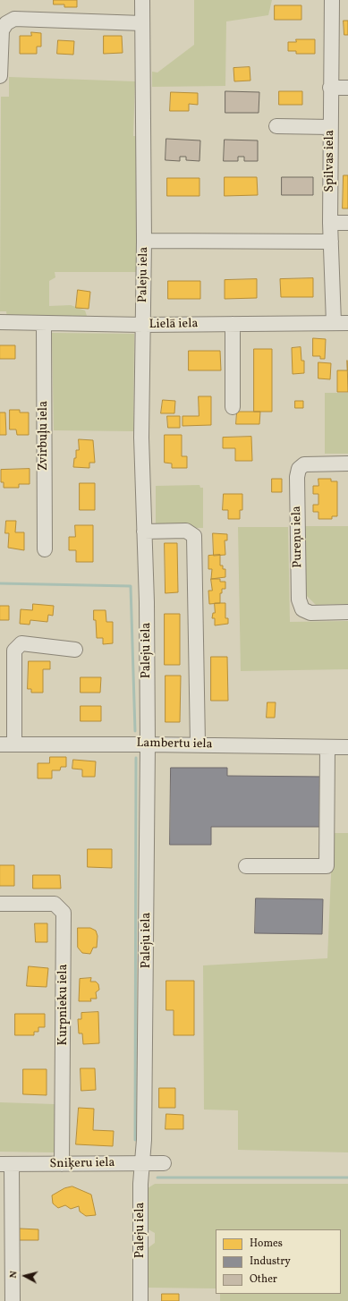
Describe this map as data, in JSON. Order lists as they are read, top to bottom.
{
  "streets": {
    "street": [
      "Spilvas iela",
      "Paleju iela",
      "Lielā iela",
      "Zvirbuļu iela",
      "Pureņu iela",
      "Lambertu iela",
      "Kurpnieku iela",
      "Sniķeru iela"
    ]
  },
  "crossings": [
    ["Spilvas iela", "Lielā iela"],
    ["Paleju iela", "Lielā iela"],
    ["Paleju iela", "Lambertu iela"],
    ["Paleju iela", "Sniķeru iela"],
    ["Lielā iela", "Zvirbuļu iela"],
    ["Kurpnieku iela", "Sniķeru iela"]
  ],
  "legend": ["Homes", "Industry", "Other"],
  "north": "left"
}
